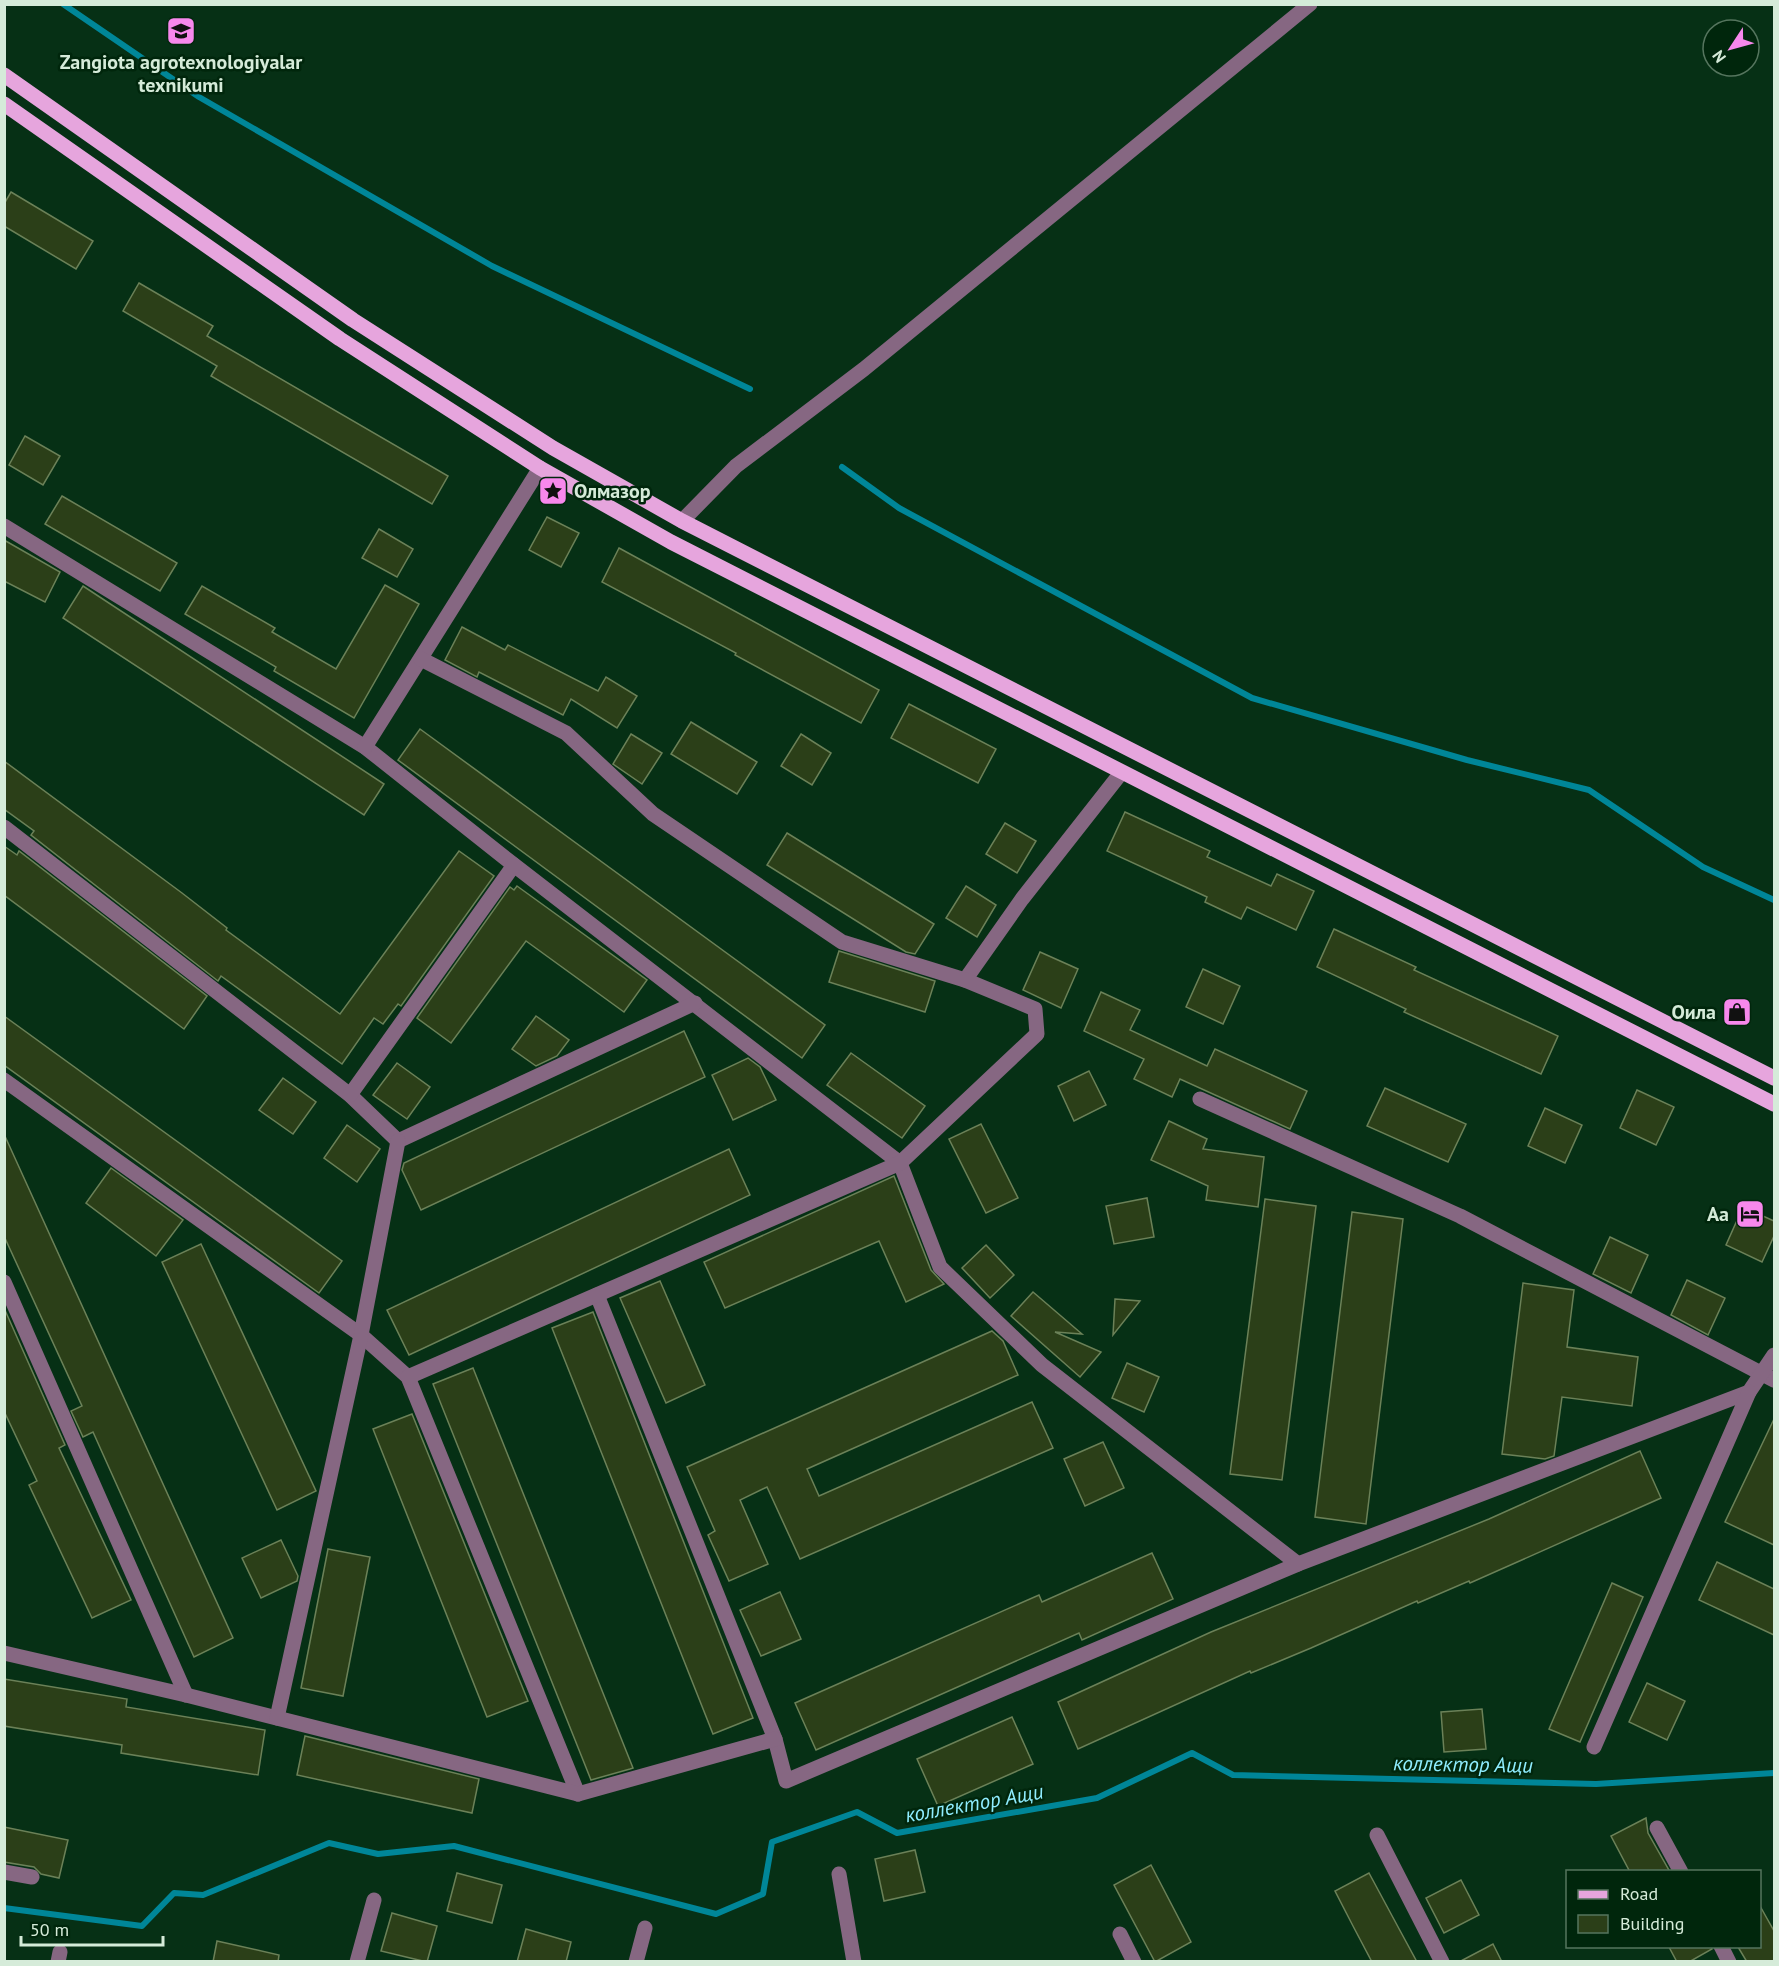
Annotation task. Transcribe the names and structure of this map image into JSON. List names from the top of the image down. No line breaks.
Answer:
{"water":["коллектор Ащи"],"places":{"school or university":["Zangiota agrotexnologiyalar texnikumi"],"place":["Олмазор"],"shop":["Оила"],"hotel":["Аа"]},"legend":["Road","Building"],"scale_bar":"50 m","north":"bottom left"}
